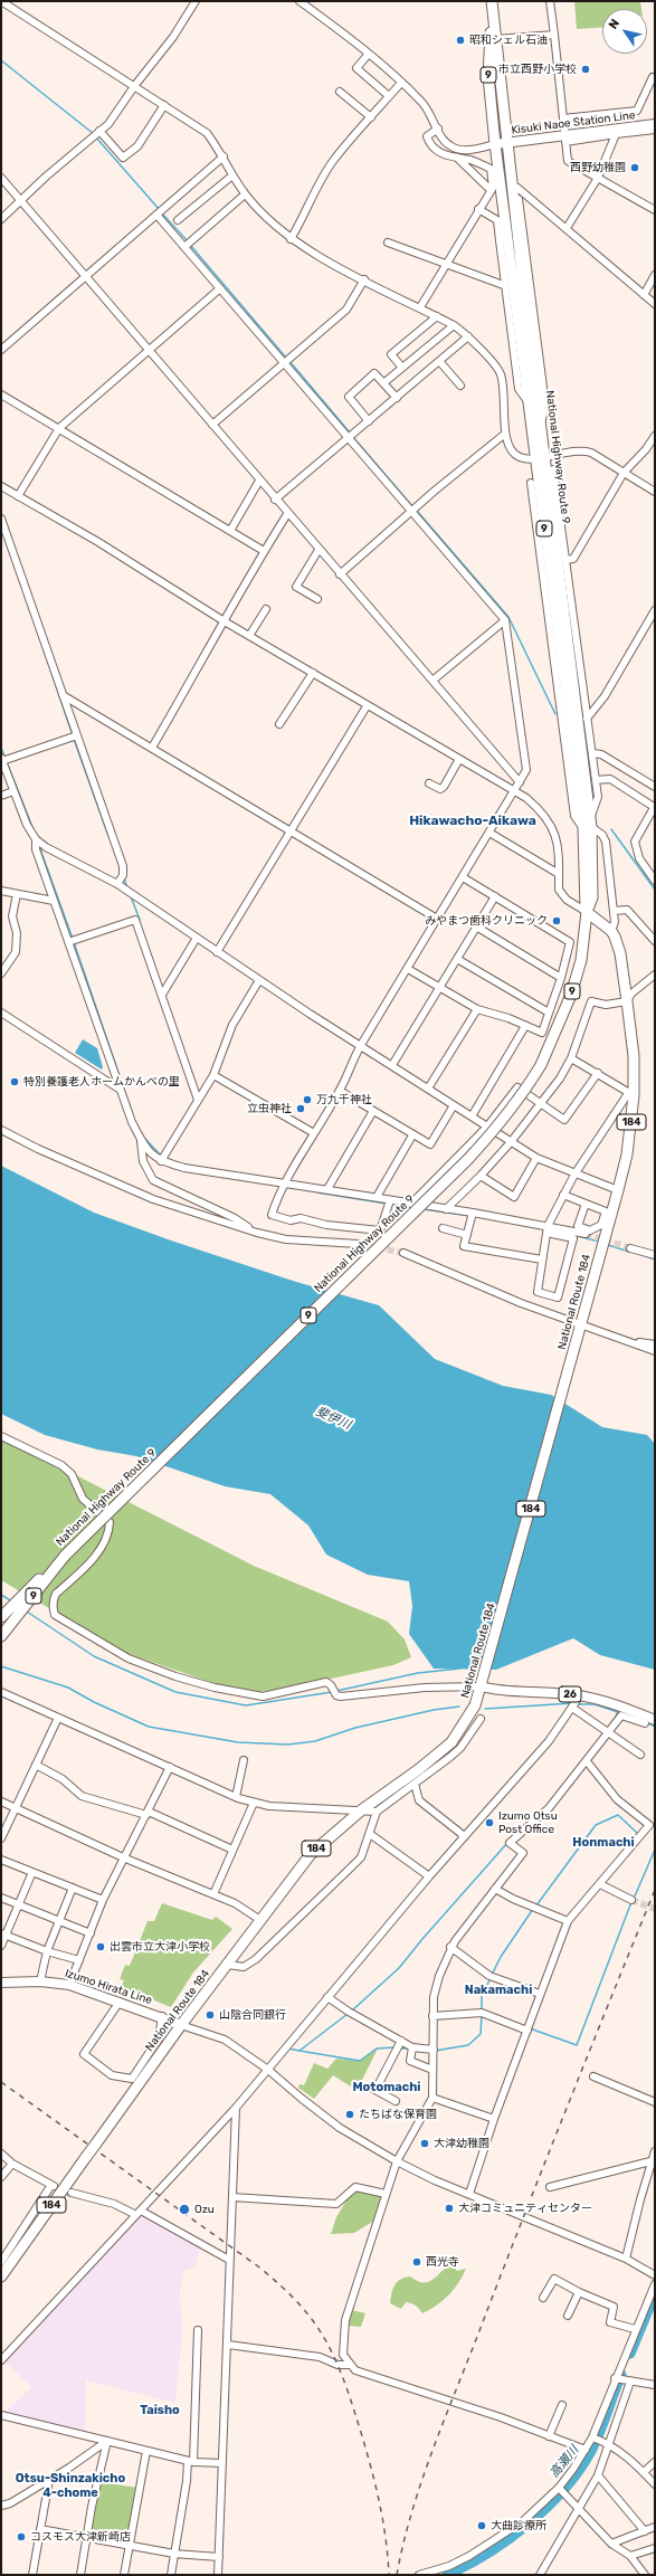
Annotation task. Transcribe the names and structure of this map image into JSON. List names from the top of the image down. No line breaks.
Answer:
{"streets":{"highway":["9","National Highway Route 9","184","National Route 184"],"main road":["Kisuki Naoe Station Line","26","Izumo Hirata Line"]},"crossings":[["9","National Highway Route 9"],["Kisuki Naoe Station Line","National Highway Route 9"],["National Route 184","26"],["National Route 184","Izumo Hirata Line"]],"districts":["Hikawacho-Aikawa","Honmachi","Nakamachi","Motomachi","Taisho","Otsu-Shinzakicho 4-chome"],"water":["斐伊川","高瀬川"],"places":["昭和シェル石油","市立西野小学校","西野幼稚園","みやまつ歯科クリニック","特別養護老人ホームかんべの里","万九千神社","立虫神社","Izumo Otsu Post Office","出雲市立大津小学校","山陰合同銀行","たちばな保育園","大津幼稚園","大津コミュニティセンター","Ozu","西光寺","大曲診療所","コスモス大津新崎店"],"north":"top left"}
